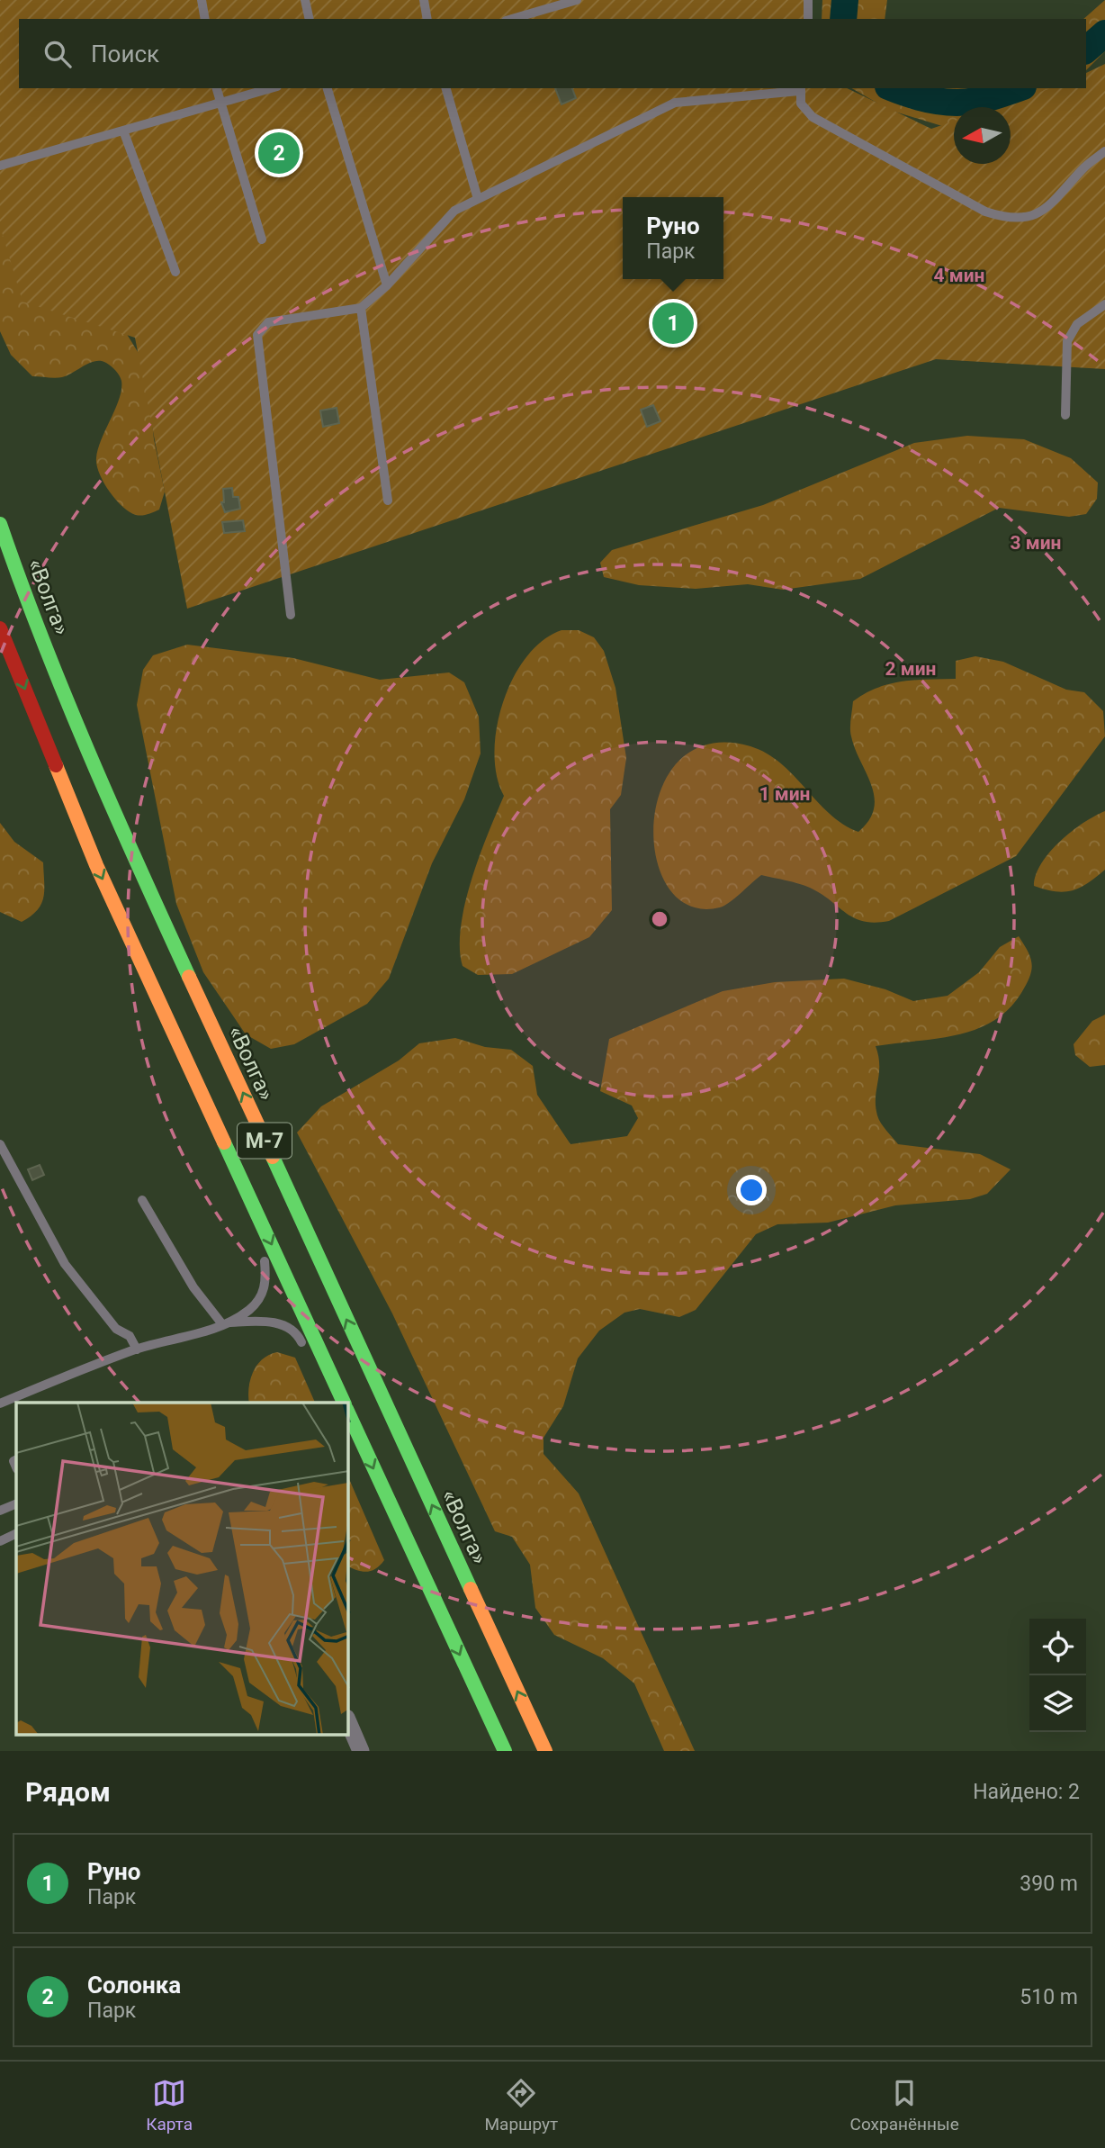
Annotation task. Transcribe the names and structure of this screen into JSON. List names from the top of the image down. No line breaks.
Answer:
{"streets":{"highway":["«Волга»","М-7"]},"north":"left","page":{"search":"Поиск","pins":["2","1"],"popup":["Руно","Парк"],"heading":["Рядом","Найдено: 2"],"list":[{"mark":"1","name":"Руно","note":"Парк","value":"390 m"},{"mark":"2","name":"Солонка","note":"Парк","value":"510 m"}],"nav":["Карта","Маршрут","Сохранённые"]},"rings":["4 мин","3 мин","2 мин","1 мин"]}
